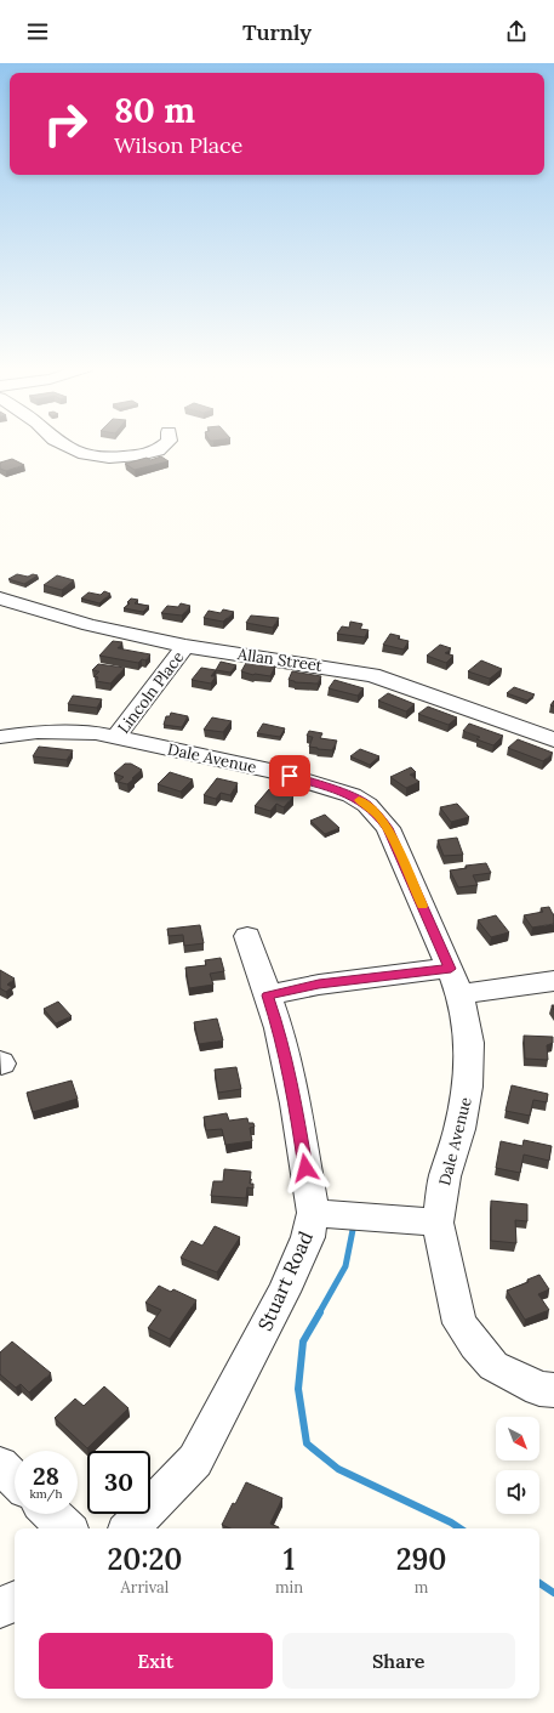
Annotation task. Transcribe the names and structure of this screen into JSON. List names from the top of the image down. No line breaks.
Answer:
{"streets":{"street":["Allan Street","Lincoln Place","Dale Avenue","Stuart Road"]},"crossings":[["Allan Street","Lincoln Place"],["Lincoln Place","Dale Avenue"]],"north":"bottom right","page":{"header":"Turnly","turn":["80 m","Wilson Place"],"speed":"28 km/h","limit":"30","eta":["20:20","Arrival","1","min","290","m"],"buttons":["Exit","Share"]}}
